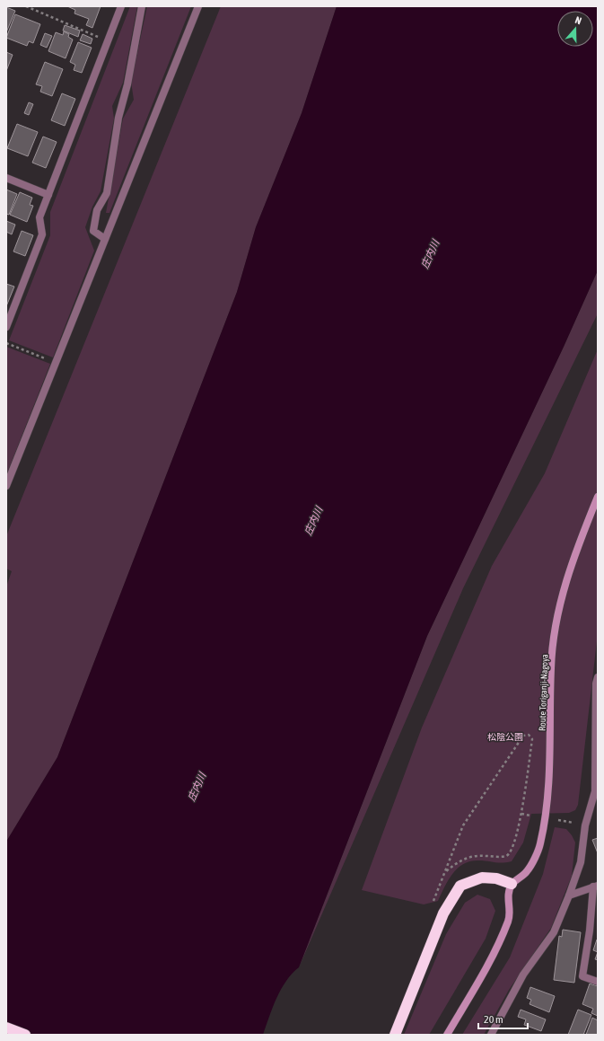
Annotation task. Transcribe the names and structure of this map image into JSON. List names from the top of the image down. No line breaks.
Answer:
{"streets":{"main road":["Route Toriganji-Nagoya"]},"water":["庄内川"],"parks":["松陰公園"],"scale_bar":"20 m","north":"top"}
